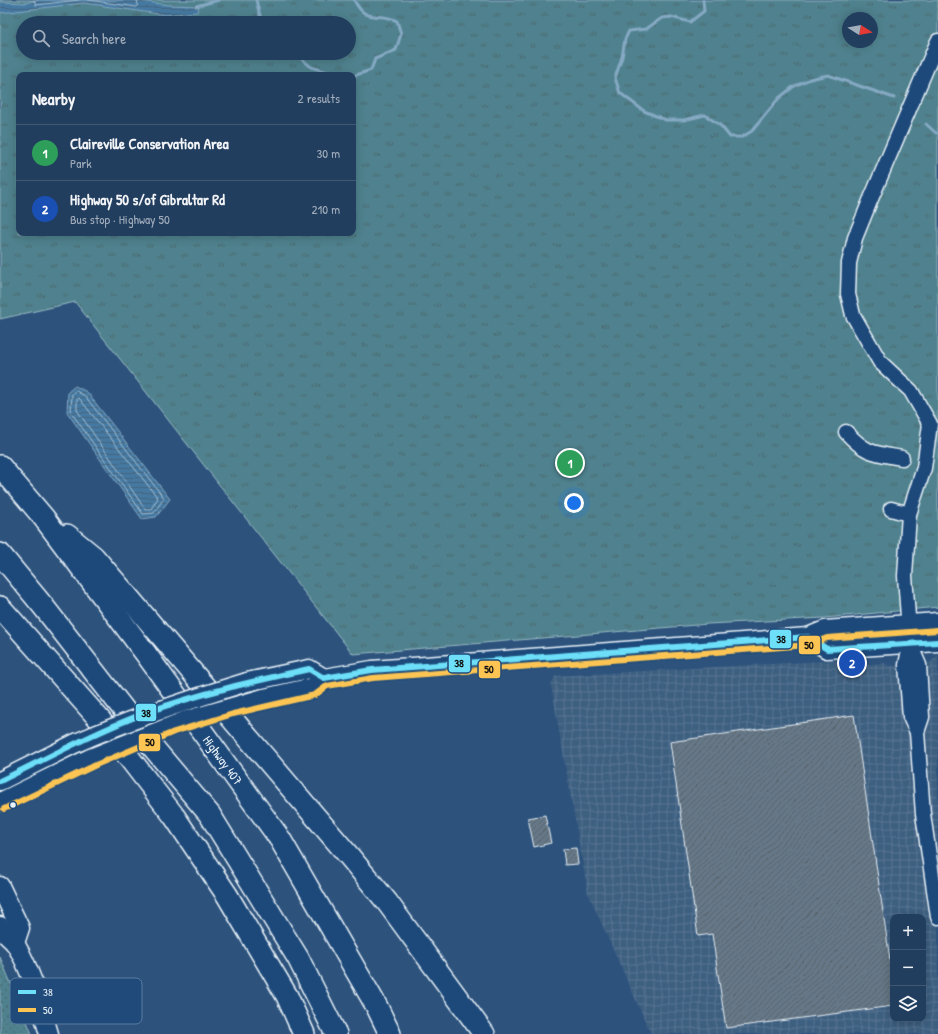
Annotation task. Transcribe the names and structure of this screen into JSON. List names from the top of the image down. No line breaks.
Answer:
{"streets":{"highway":["Highway 407"]},"lines":["transit line 50","transit line 38"],"legend":["38","50"],"north":"right","page":{"search":"Search here","heading":["Nearby","2 results"],"list":[{"mark":"1","name":"Claireville Conservation Area","note":"Park","value":"30 m"},{"mark":"2","name":"Highway 50 s/of Gibraltar Rd","note":"Bus stop · Highway 50","value":"210 m"}],"pins":["1","2"],"map_buttons":["+","−"]}}
